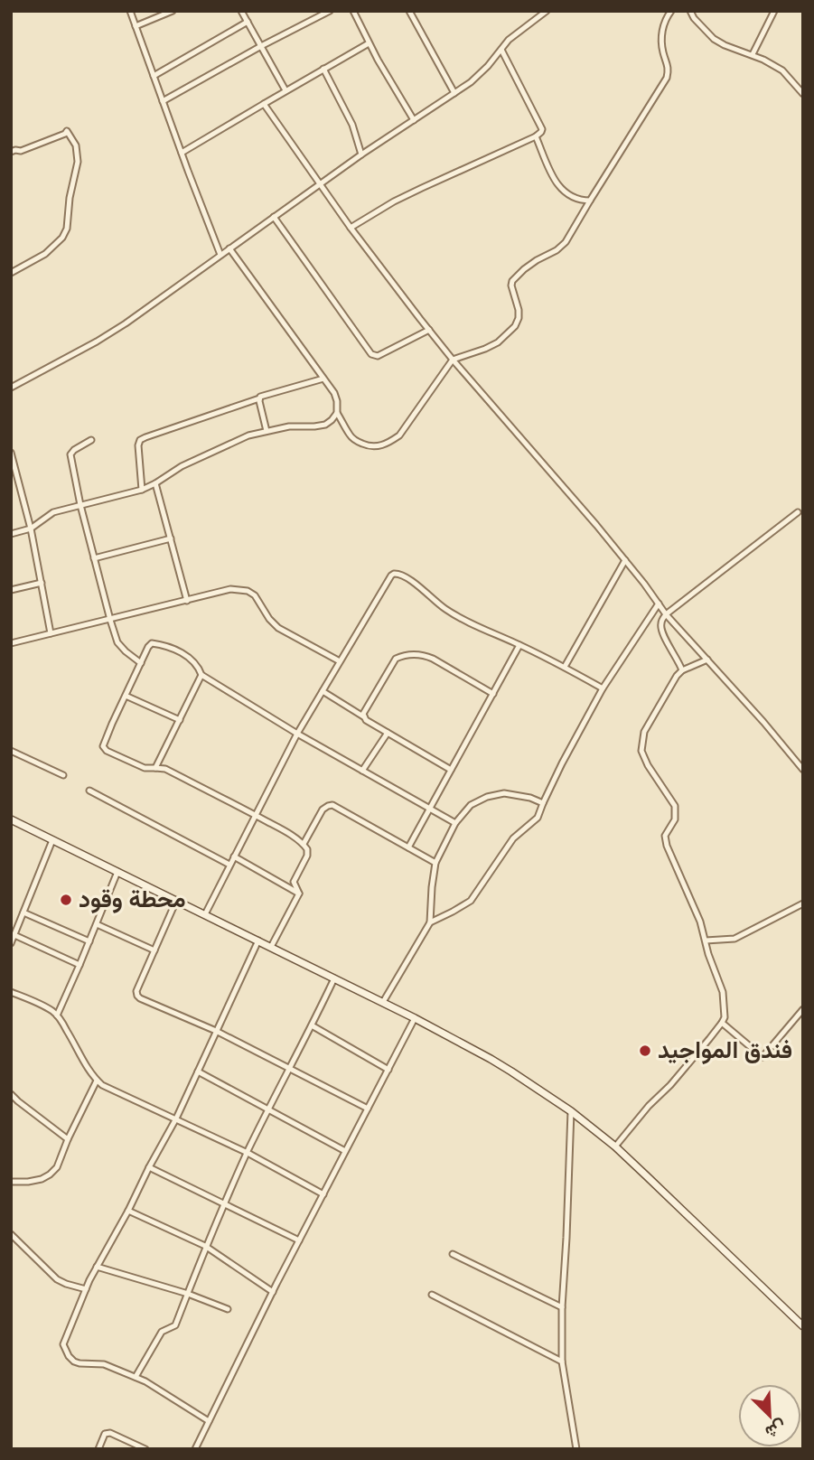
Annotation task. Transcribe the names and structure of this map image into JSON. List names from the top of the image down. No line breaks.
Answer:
{"places":["محطة وقود","فندق المواجيد"],"north":"bottom right"}
